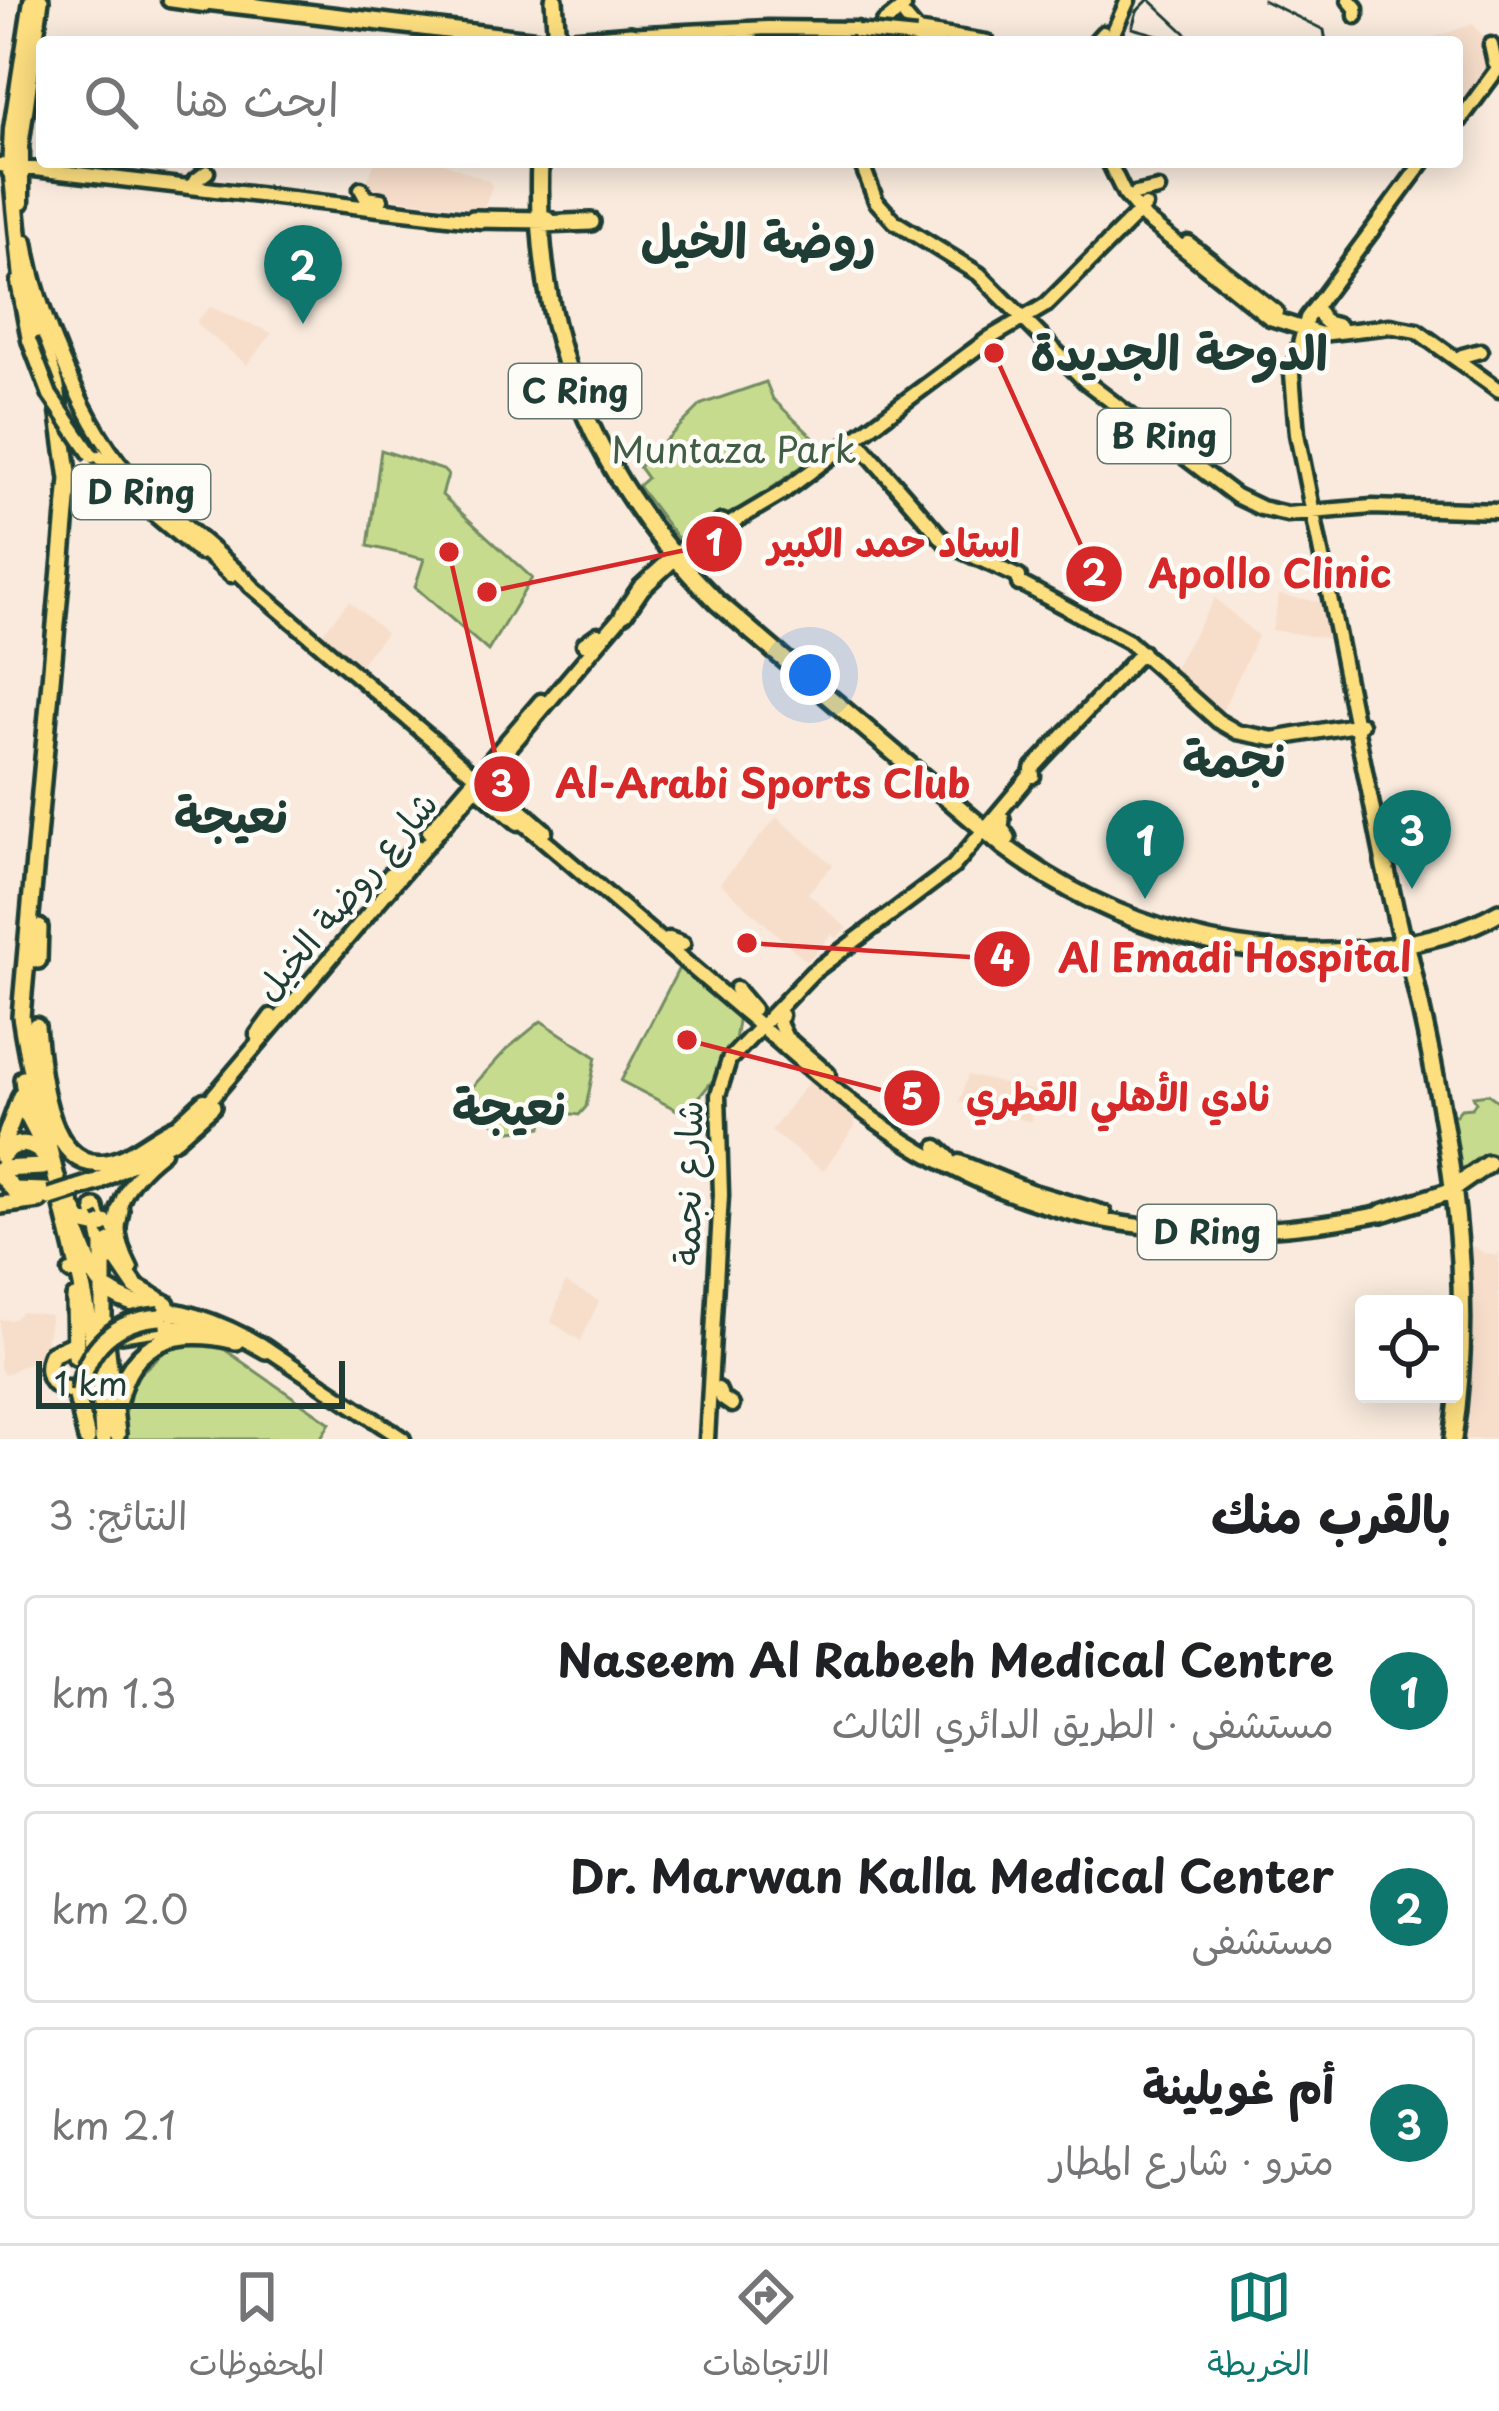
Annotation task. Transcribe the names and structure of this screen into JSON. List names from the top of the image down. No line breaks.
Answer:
{"streets":{"highway":["C Ring","D Ring","شارع روضة الخيل"],"main road":["B Ring","شارع نجمة"]},"crossings":[["C Ring","شارع روضة الخيل"],["C Ring","شارع نجمة"],["B Ring","شارع روضة الخيل"],["D Ring","شارع روضة الخيل"],["D Ring","شارع نجمة"]],"districts":["روضة الخيل","الدوحة الجديدة","نجمة","نعيجة","نعيجة"],"parks":["Muntaza Park"],"places":["Apollo Clinic","Al-Arabi Sports Club","استاد حمد الكبير","Al Emadi Hospital","نادي الأهلي القطري"],"scale_bar":"1 km","page":{"search":"ابحث هنا","pins":["2","3","1"],"scale":"1 km","heading":["بالقرب منك","النتائج: 3"],"list":[{"mark":"1","name":"Naseem Al Rabeeh Medical Centre","note":"مستشفى · الطريق الدائري الثالث","value":"1.3 km"},{"mark":"2","name":"Dr. Marwan Kalla Medical Center","note":"مستشفى","value":"2.0 km"},{"mark":"3","name":"أم غويلينة","note":"مترو · شارع المطار","value":"2.1 km"}],"nav":["الخريطة","الاتجاهات","المحفوظات"]}}
